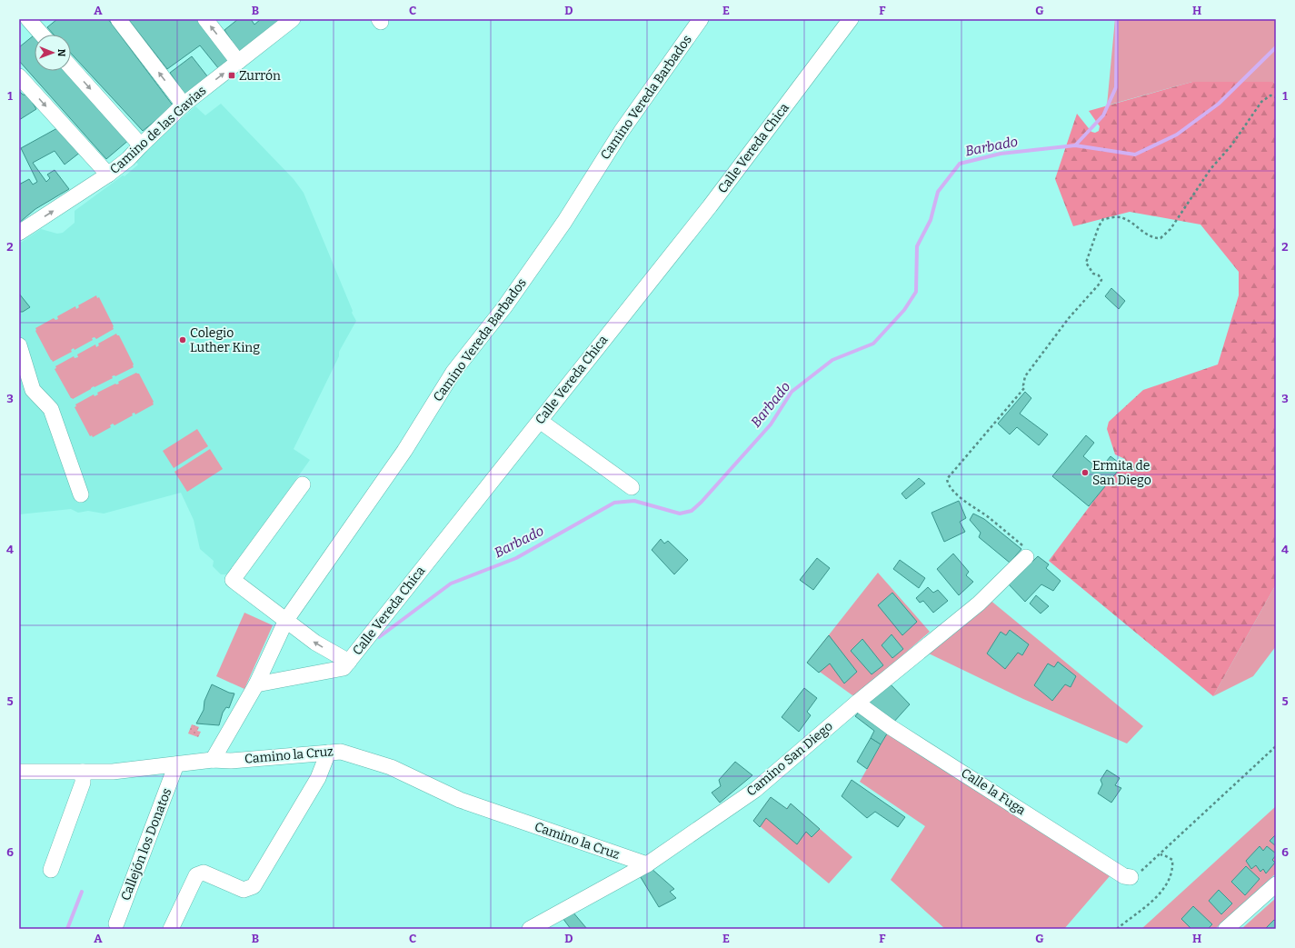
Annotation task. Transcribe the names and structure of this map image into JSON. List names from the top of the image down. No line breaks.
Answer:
{"streets":{"street":["Camino Vereda Barbados","Camino de las Gavias","Calle Vereda Chica","Camino la Cruz","Camino San Diego","Calle la Fuga","Callejón los Donatos"]},"crossings":[["Camino Vereda Barbados","Calle Vereda Chica"],["Camino Vereda Barbados","Camino la Cruz"],["Camino la Cruz","Camino San Diego"],["Camino la Cruz","Callejón los Donatos"],["Camino San Diego","Calle la Fuga"]],"one_way":["Camino de las Gavias"],"water":["Barbado"],"places":{"transit":["Zurrón"],"other":["Colegio Luther King","Ermita de San Diego"]},"north":"right","grid":{"columns":["A","B","C","D","E","F","G","H"],"rows":["1","2","3","4","5","6"]}}
